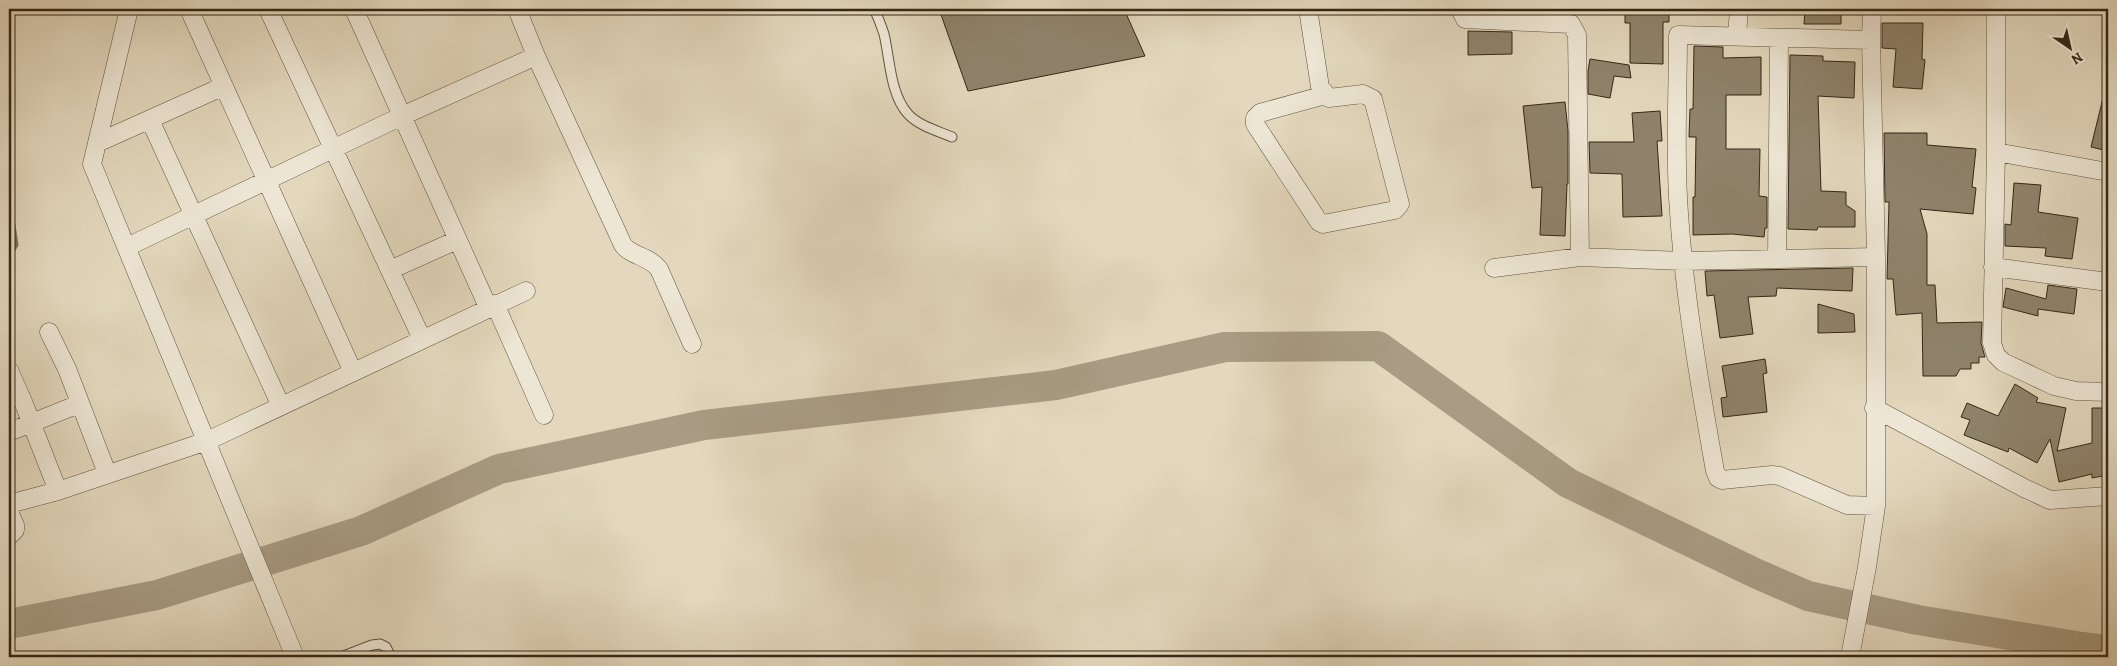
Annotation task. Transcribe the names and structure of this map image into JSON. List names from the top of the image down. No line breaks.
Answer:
{"north":"bottom right"}
